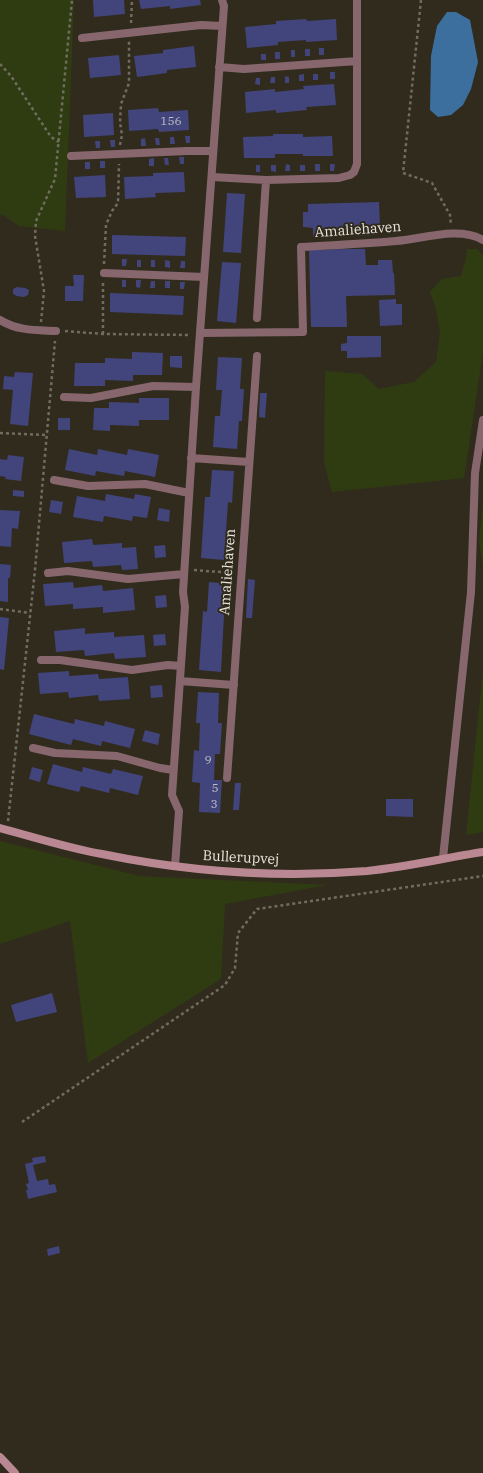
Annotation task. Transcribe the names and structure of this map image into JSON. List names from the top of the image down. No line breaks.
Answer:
{"streets":{"street":["Amaliehaven","Bullerupvej"]},"house_numbers":["156","9","5","3"]}
